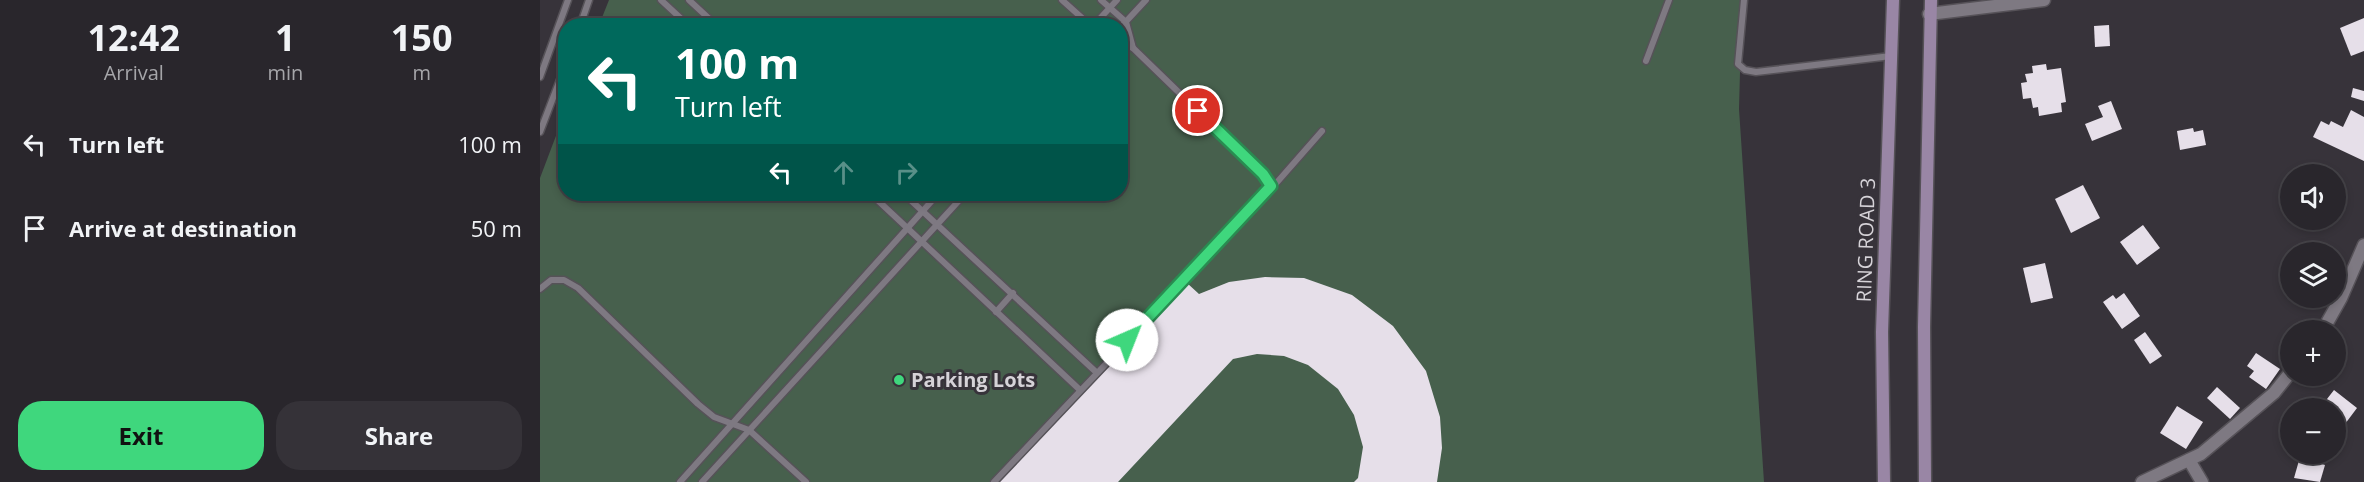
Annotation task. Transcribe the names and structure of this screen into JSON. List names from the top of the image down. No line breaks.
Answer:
{"streets":{"main road":["RING ROAD 3"]},"places":["Parking Lots"],"page":{"eta":["12:42","Arrival","1","min","150","m"],"turn":["100 m","Turn left"],"list":[{"name":"Turn left","value":"100 m"},{"name":"Arrive at destination","value":"50 m"}],"map_buttons":["+","−"],"buttons":["Exit","Share"]}}
